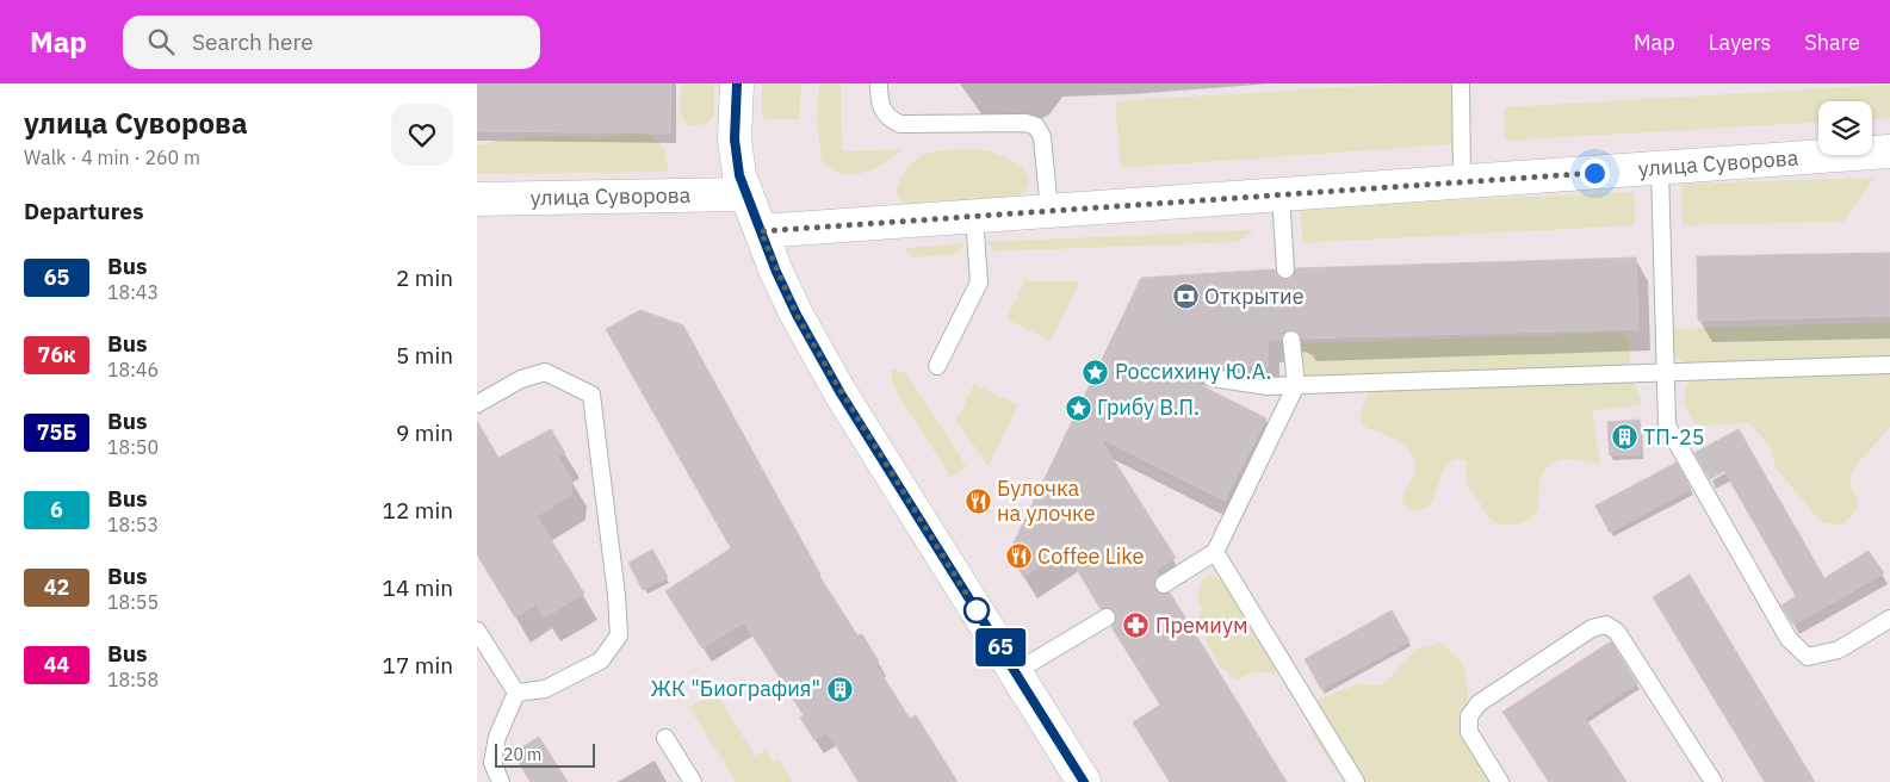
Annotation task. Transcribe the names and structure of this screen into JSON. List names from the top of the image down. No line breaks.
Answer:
{"streets":{"street":["улица Суворова"]},"places":{"bank":["Открытие"],"place":["Россихину Ю.А.","Грибу В.П."],"building":["ТП-25","ЖК \"Биография\""],"restaurant":["Булочка на улочке","Coffee Like"],"pharmacy":["Премиум"]},"lines":["bus line 65"],"scale_bar":"20 m","page":{"header":"Map","search":"Search here","nav":["Map","Layers","Share"],"heading":[["улица Суворова","Walk · 4 min · 260 m"],"Departures"],"on_map":"65","list":[{"mark":"65","name":"Bus","note":"18:43","value":"2 min"},{"mark":"76к","name":"Bus","note":"18:46","value":"5 min"},{"mark":"75Б","name":"Bus","note":"18:50","value":"9 min"},{"mark":"6","name":"Bus","note":"18:53","value":"12 min"},{"mark":"42","name":"Bus","note":"18:55","value":"14 min"},{"mark":"44","name":"Bus","note":"18:58","value":"17 min"}],"scale":"20 m"}}
